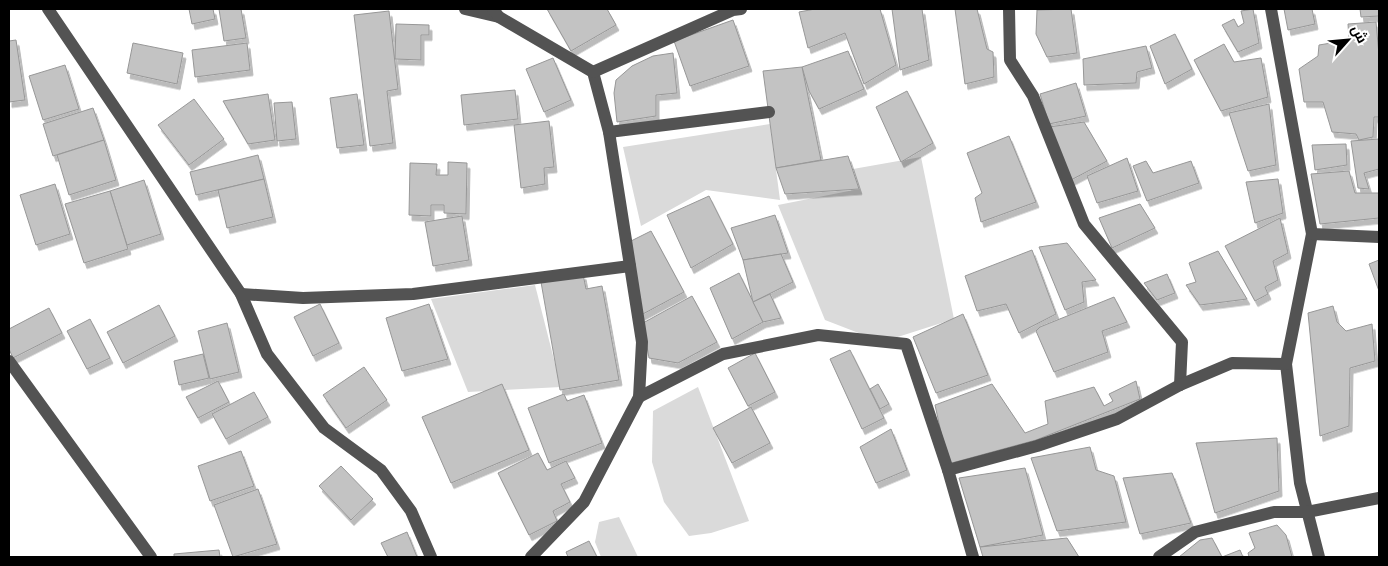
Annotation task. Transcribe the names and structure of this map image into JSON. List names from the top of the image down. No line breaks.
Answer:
{"north":"top right"}
